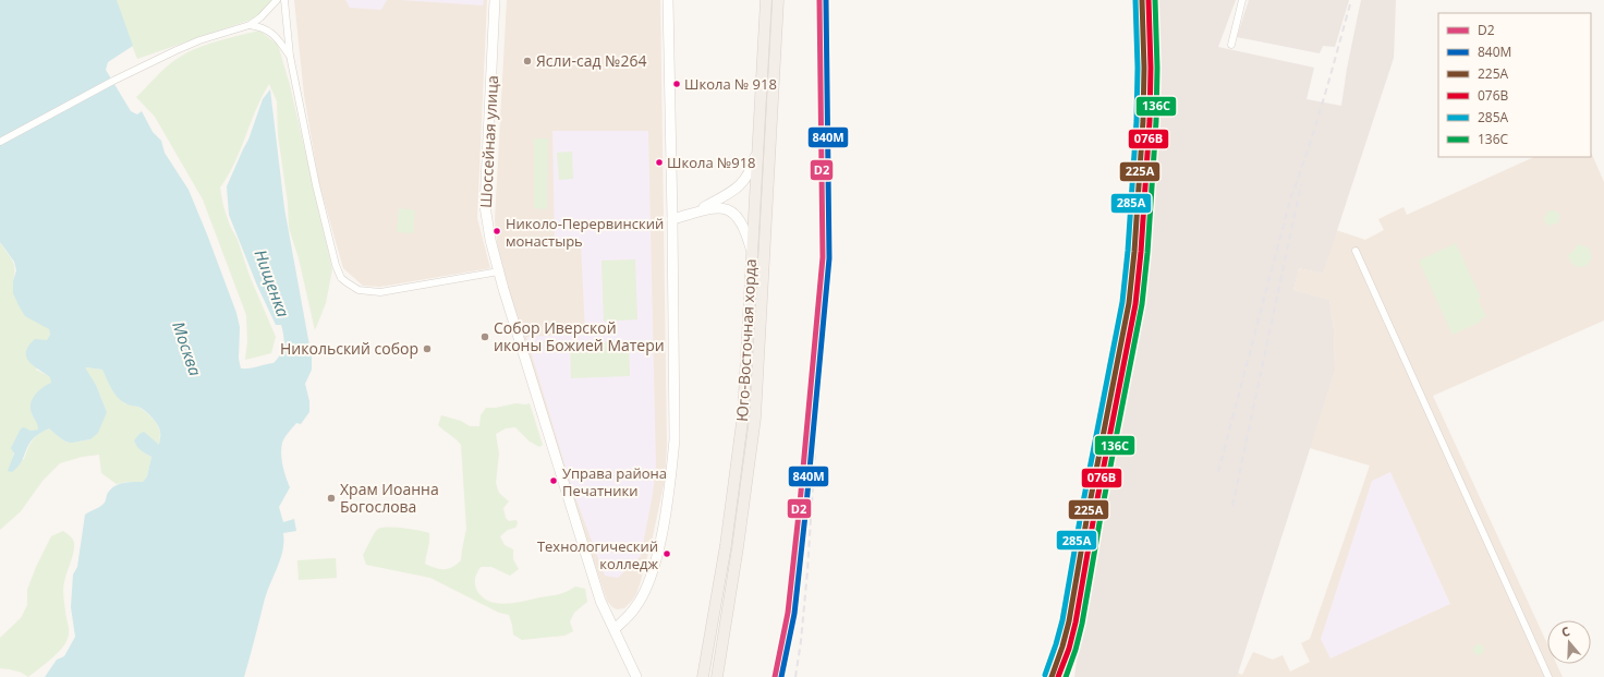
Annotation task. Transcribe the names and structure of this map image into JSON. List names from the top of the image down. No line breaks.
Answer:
{"streets":{"main road":["Шоссейная улица","Юго-Восточная хорда"]},"water":["Нищенка","Москва"],"places":["Ясли-сад №264","Школа № 918","Школа №918","Николо-Перервинский монастырь","Собор Иверской иконы Божией Матери","Никольский собор","Управа района Печатники","Храм Иоанна Богослова","Технологический колледж"],"lines":["transit line D2","transit line 840М","transit line 225А","transit line 076В","transit line 285А","transit line 136С"],"legend":["D2","840М","225А","076В","285А","136С"],"north":"top"}
